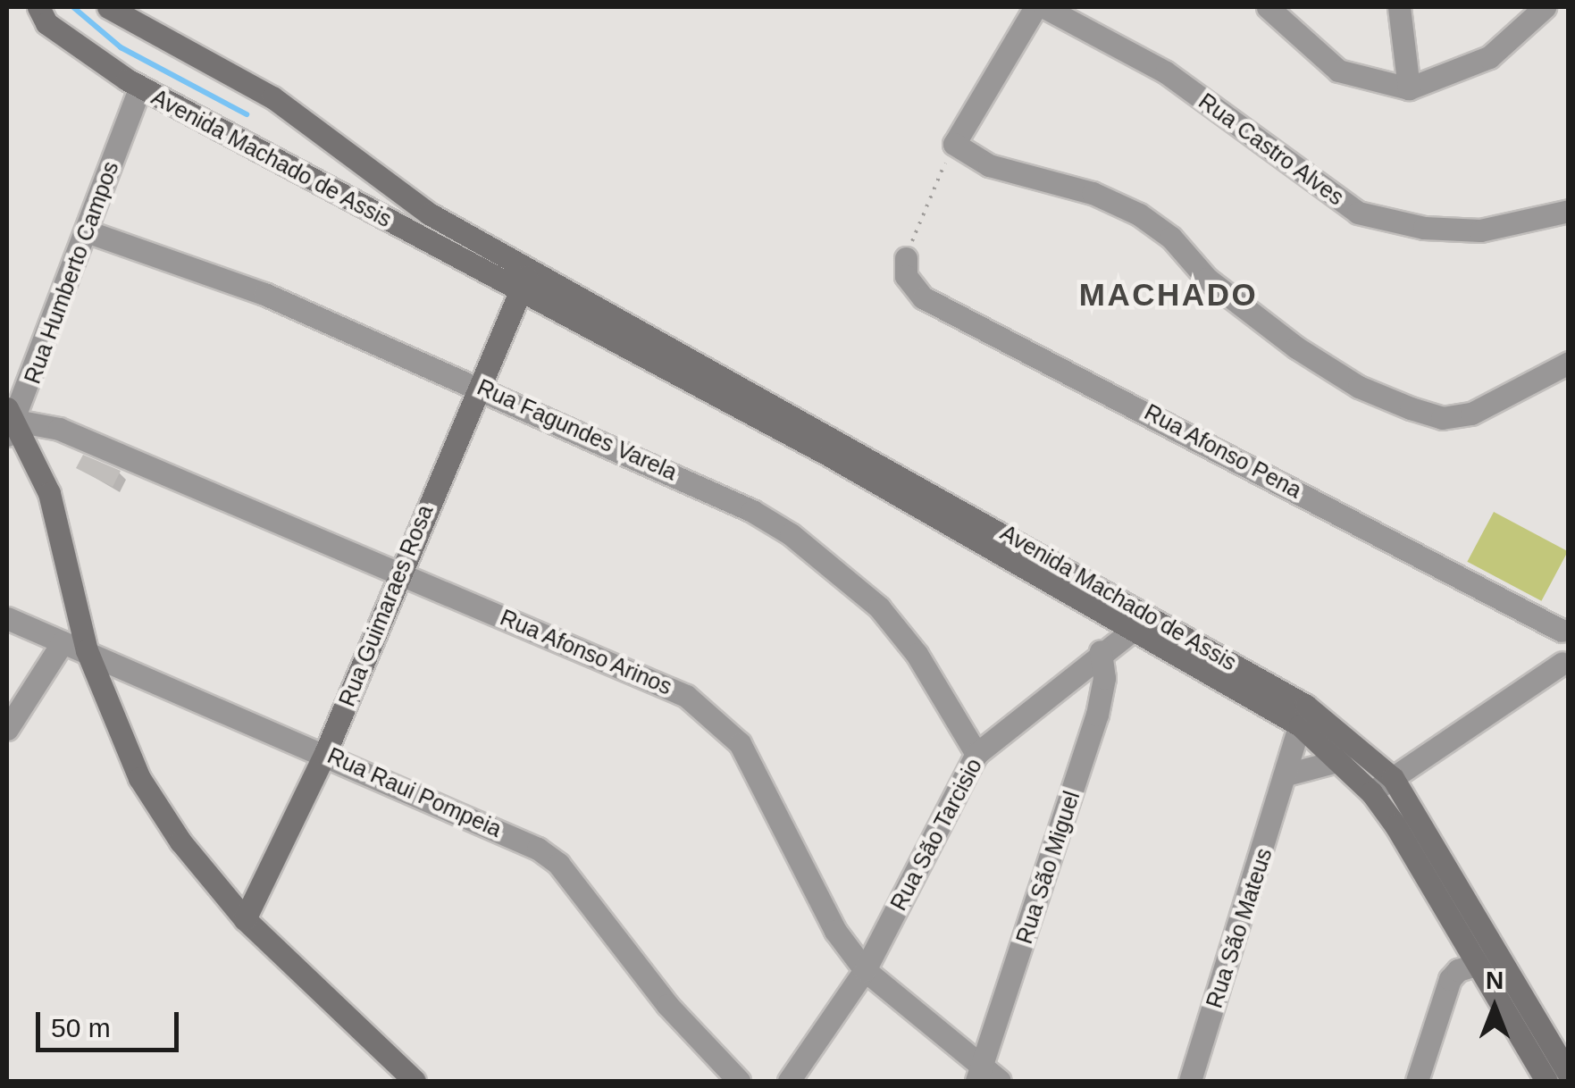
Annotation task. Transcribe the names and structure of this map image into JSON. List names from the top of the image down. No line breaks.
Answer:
{"streets":{"street":["Rua Castro Alves","Avenida Machado de Assis","Rua Humberto Campos","Rua Fagundes Varela","Rua Afonso Pena","Rua Guimaraes Rosa","Rua Afonso Arinos","Rua Raui Pompeia","Rua São Tarcisio","Rua São Miguel","Rua São Mateus"]},"crossings":[["Avenida Machado de Assis","Rua Humberto Campos"],["Avenida Machado de Assis","Rua Guimaraes Rosa"],["Avenida Machado de Assis","Rua São Tarcisio"],["Avenida Machado de Assis","Rua São Mateus"],["Rua Humberto Campos","Rua Fagundes Varela"],["Rua Humberto Campos","Rua Afonso Arinos"],["Rua Fagundes Varela","Rua Guimaraes Rosa"],["Rua Fagundes Varela","Rua São Tarcisio"],["Rua Guimaraes Rosa","Rua Afonso Arinos"],["Rua Guimaraes Rosa","Rua Raui Pompeia"],["Rua Afonso Arinos","Rua São Tarcisio"],["Rua Afonso Arinos","Rua São Miguel"],["Rua São Tarcisio","Rua São Miguel"]],"districts":["MACHADO"],"scale_bar":"50 m","north":"top"}
